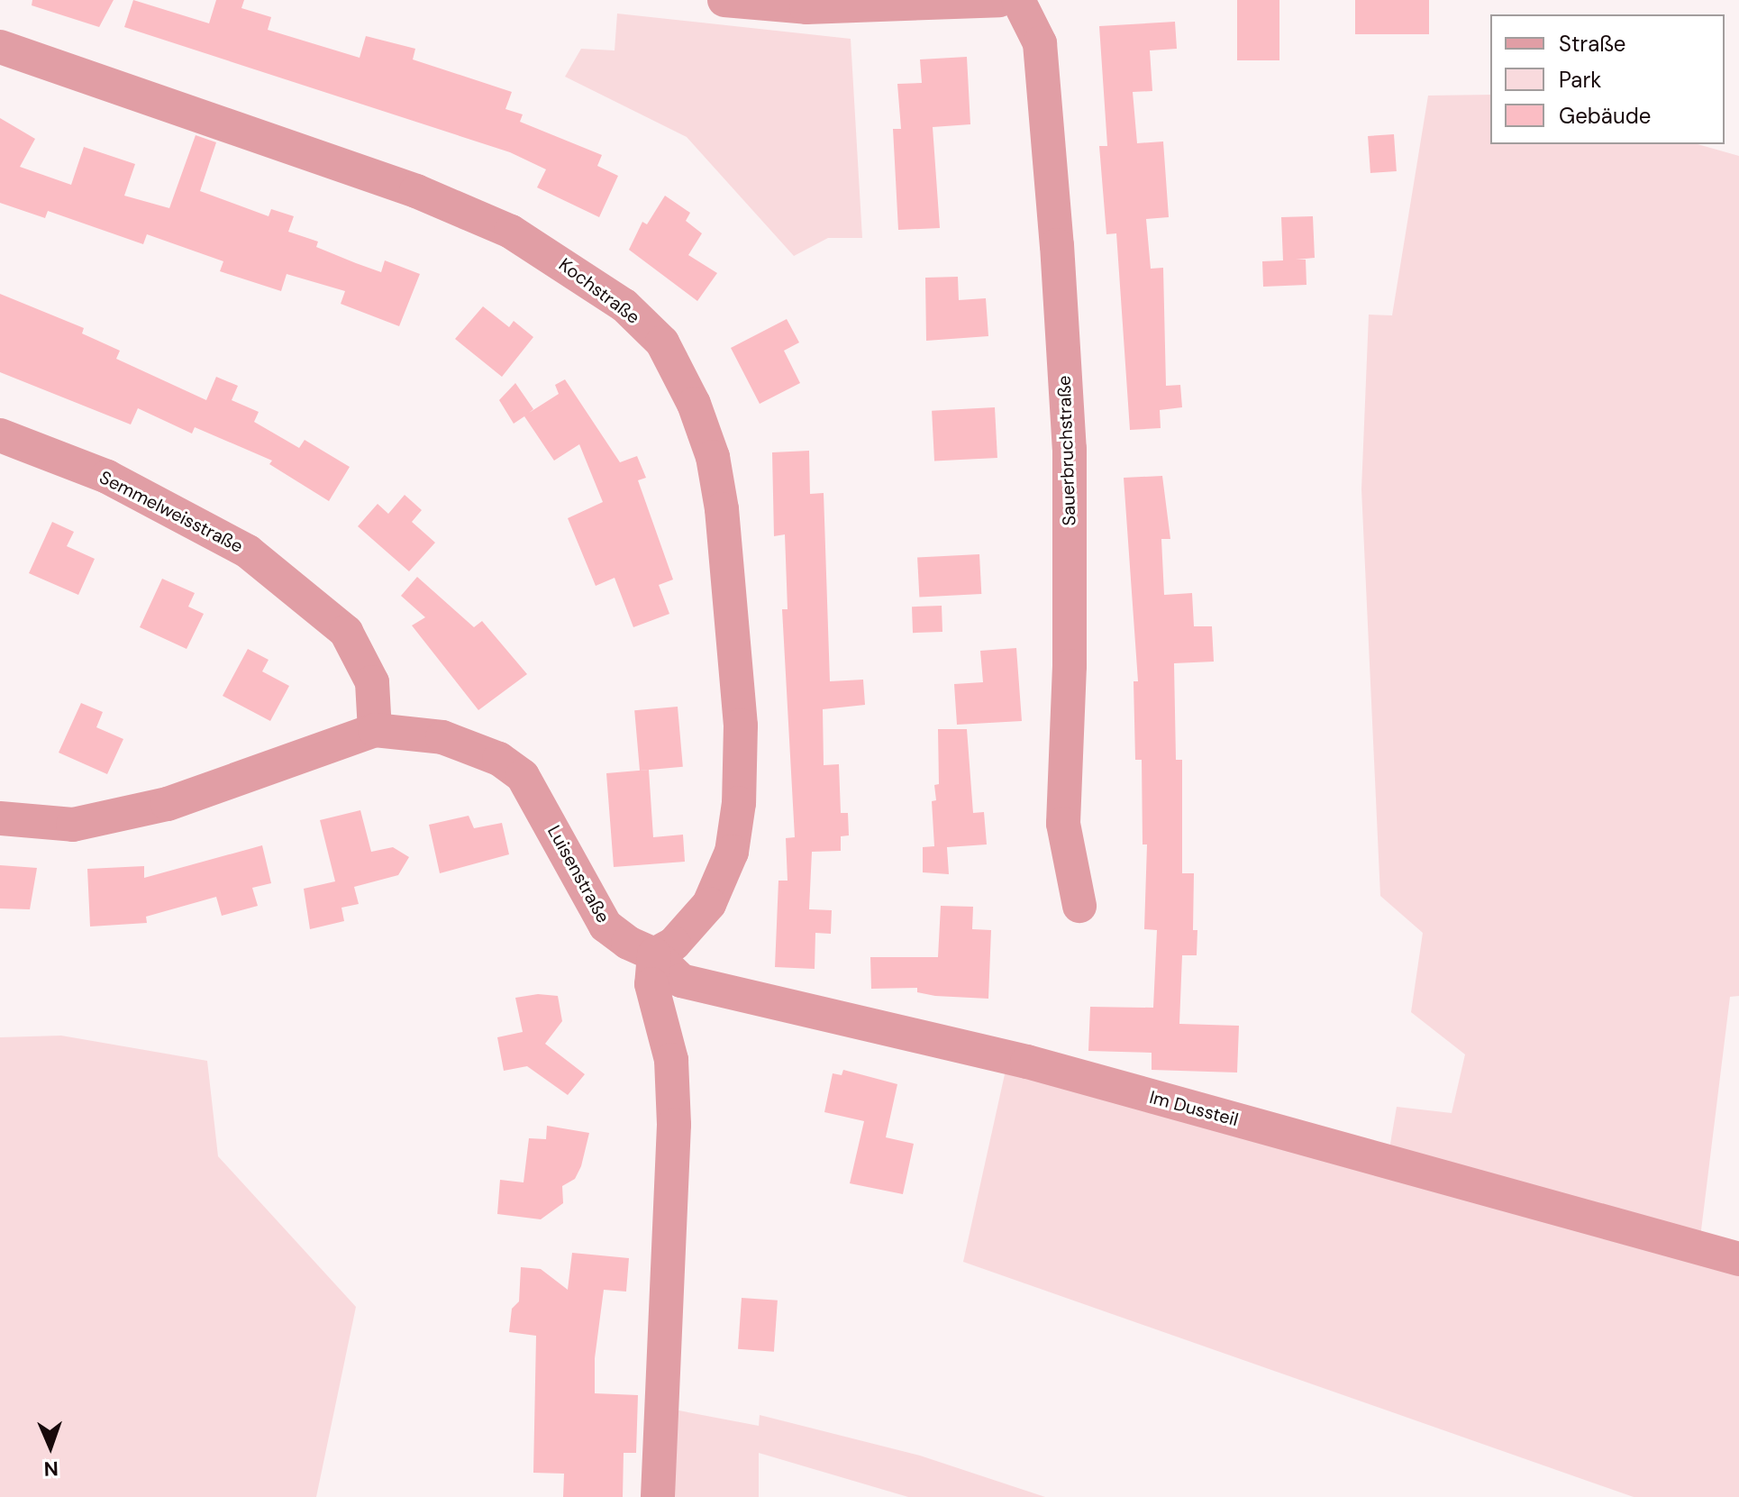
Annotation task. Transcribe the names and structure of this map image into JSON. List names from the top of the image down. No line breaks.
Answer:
{"streets":{"street":["Kochstraße","Sauerbruchstraße","Semmelweisstraße","Luisenstraße","Im Dussteil"]},"crossings":[["Kochstraße","Luisenstraße"],["Kochstraße","Im Dussteil"],["Semmelweisstraße","Luisenstraße"],["Luisenstraße","Im Dussteil"]],"legend":["Straße","Park","Gebäude"],"north":"bottom"}
